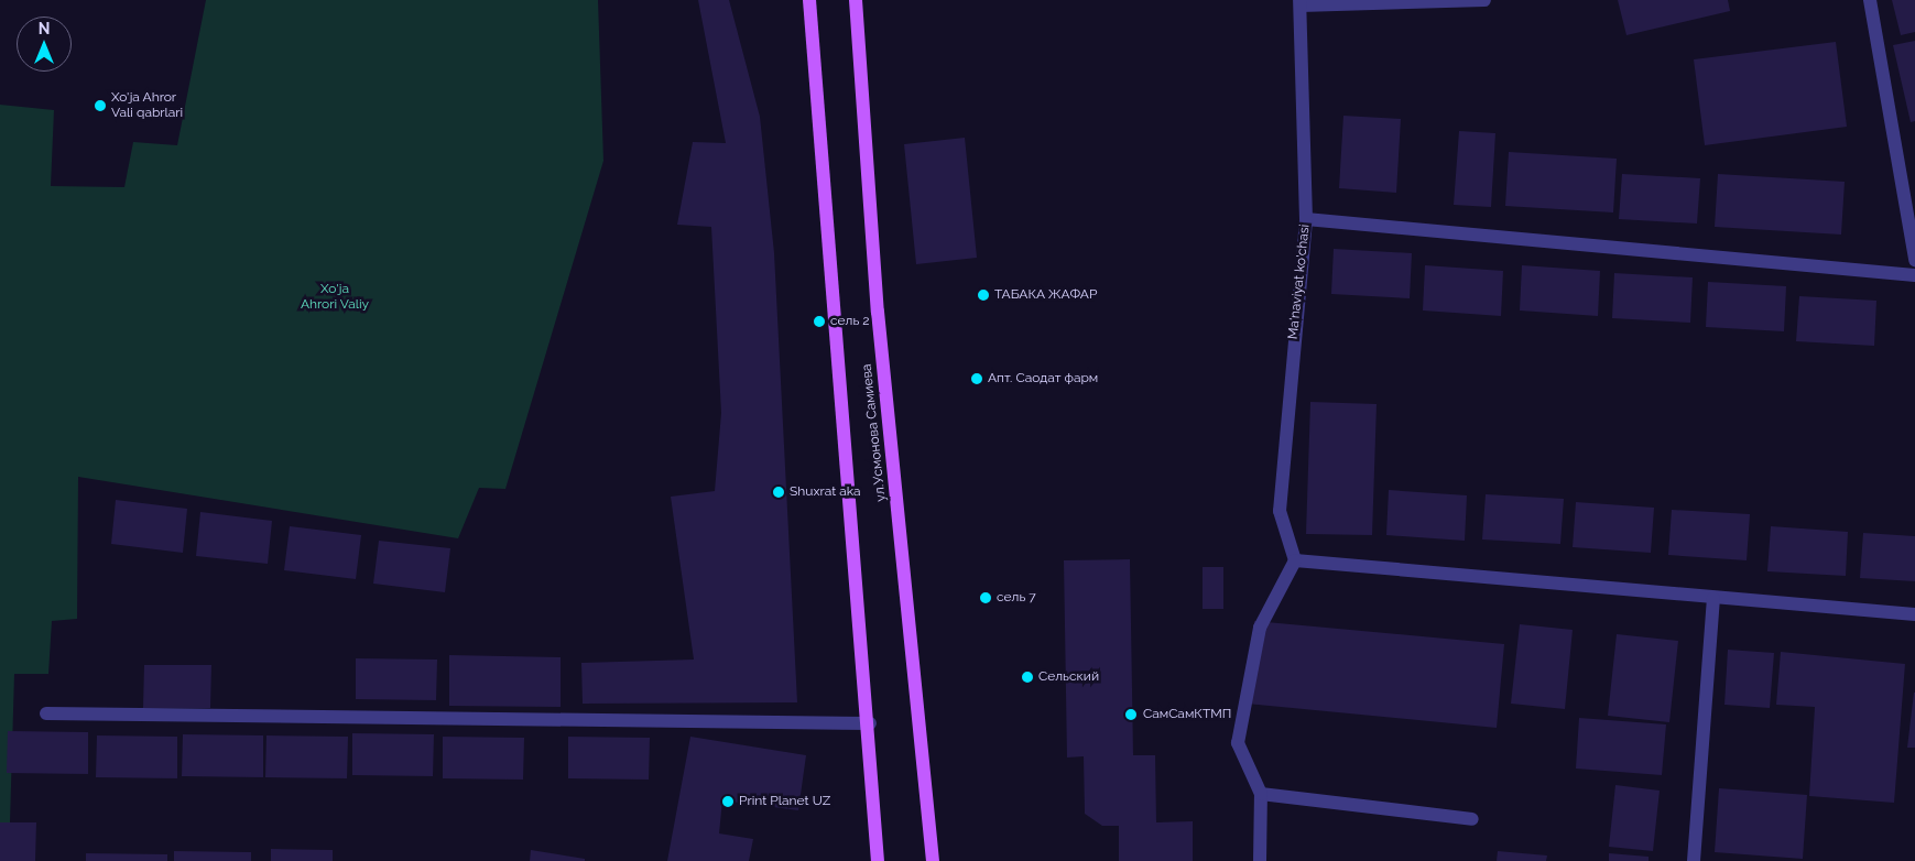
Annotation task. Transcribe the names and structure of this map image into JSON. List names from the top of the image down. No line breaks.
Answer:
{"streets":{"main road":["ул.Усмонова Самиева"],"street":["Ma'naviyat ko'chasi"]},"parks":["Xo'ja Ahrori Valiy"],"places":["Xo'ja Ahror Vali qabrlari","ТАБАКА ЖАФАР","сель 2","Апт. Саодат фарм","Shuxrat aka","сель 7","Сельский","СамСамКТМП","Print Planet UZ"],"north":"top"}
